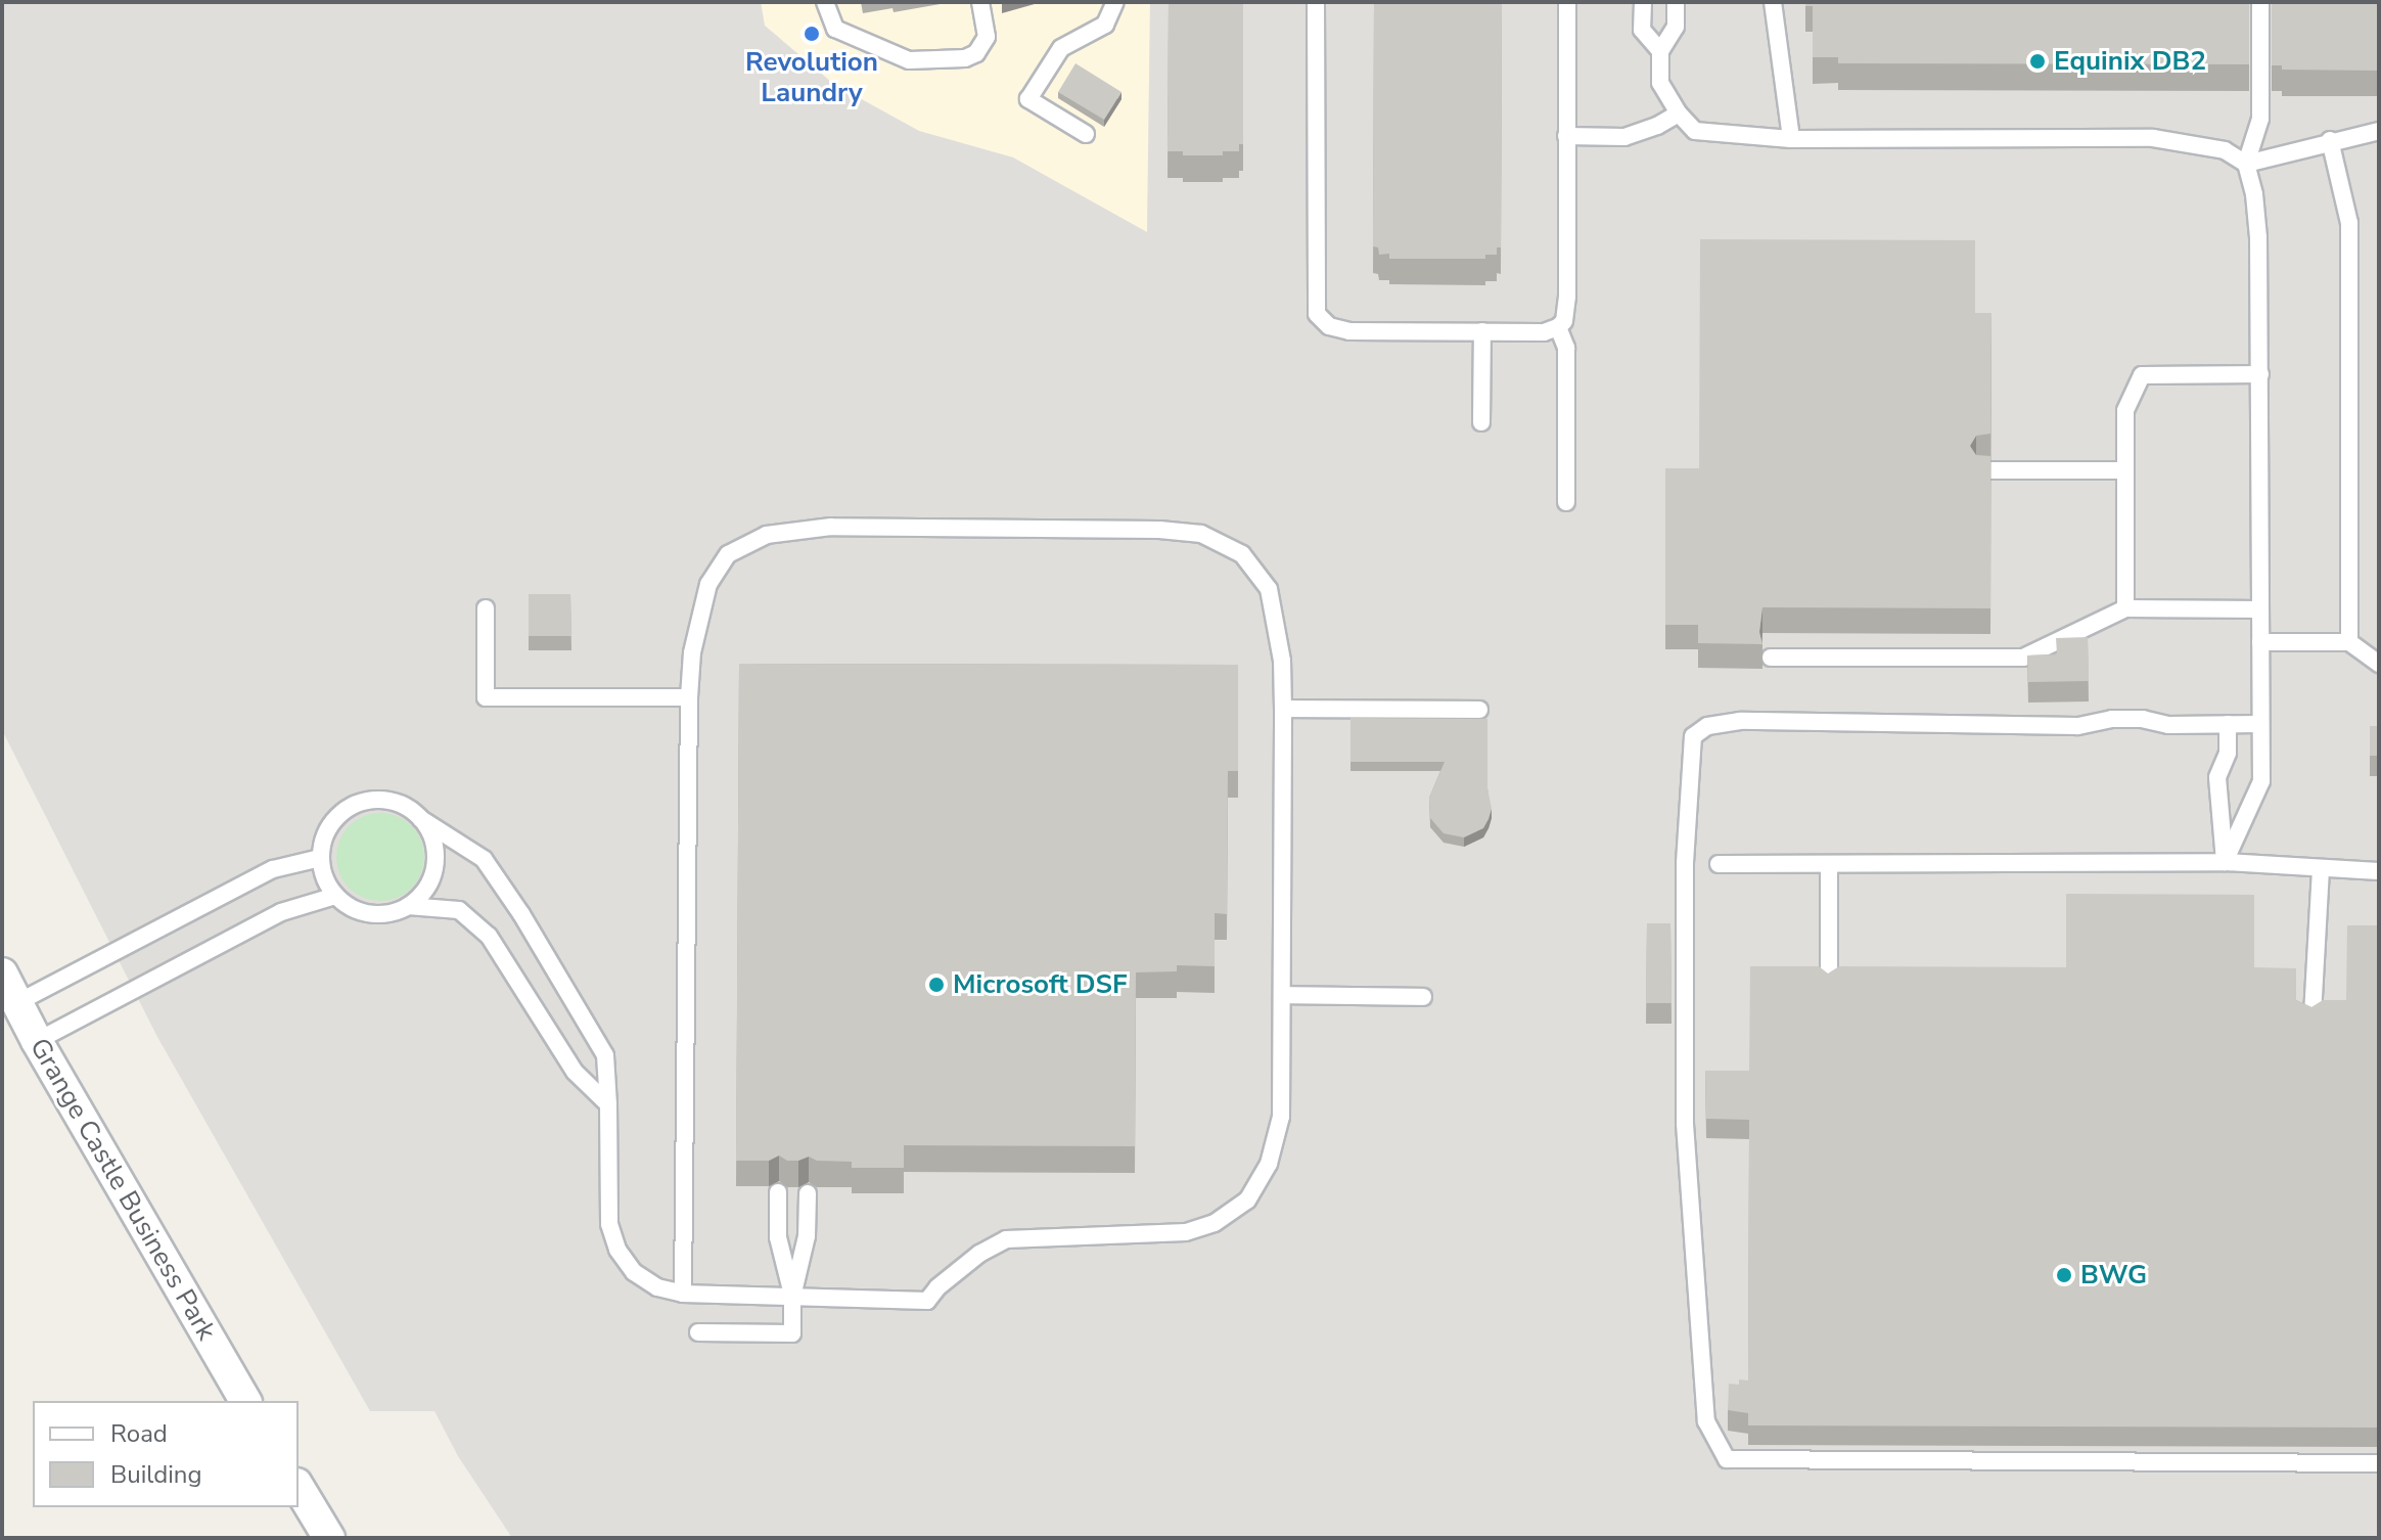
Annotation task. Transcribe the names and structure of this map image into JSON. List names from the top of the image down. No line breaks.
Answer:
{"streets":{"street":["Grange Castle Business Park"]},"places":["Revolution Laundry","Equinix DB2","Microsoft DSF","BWG"],"legend":["Road","Building"]}
